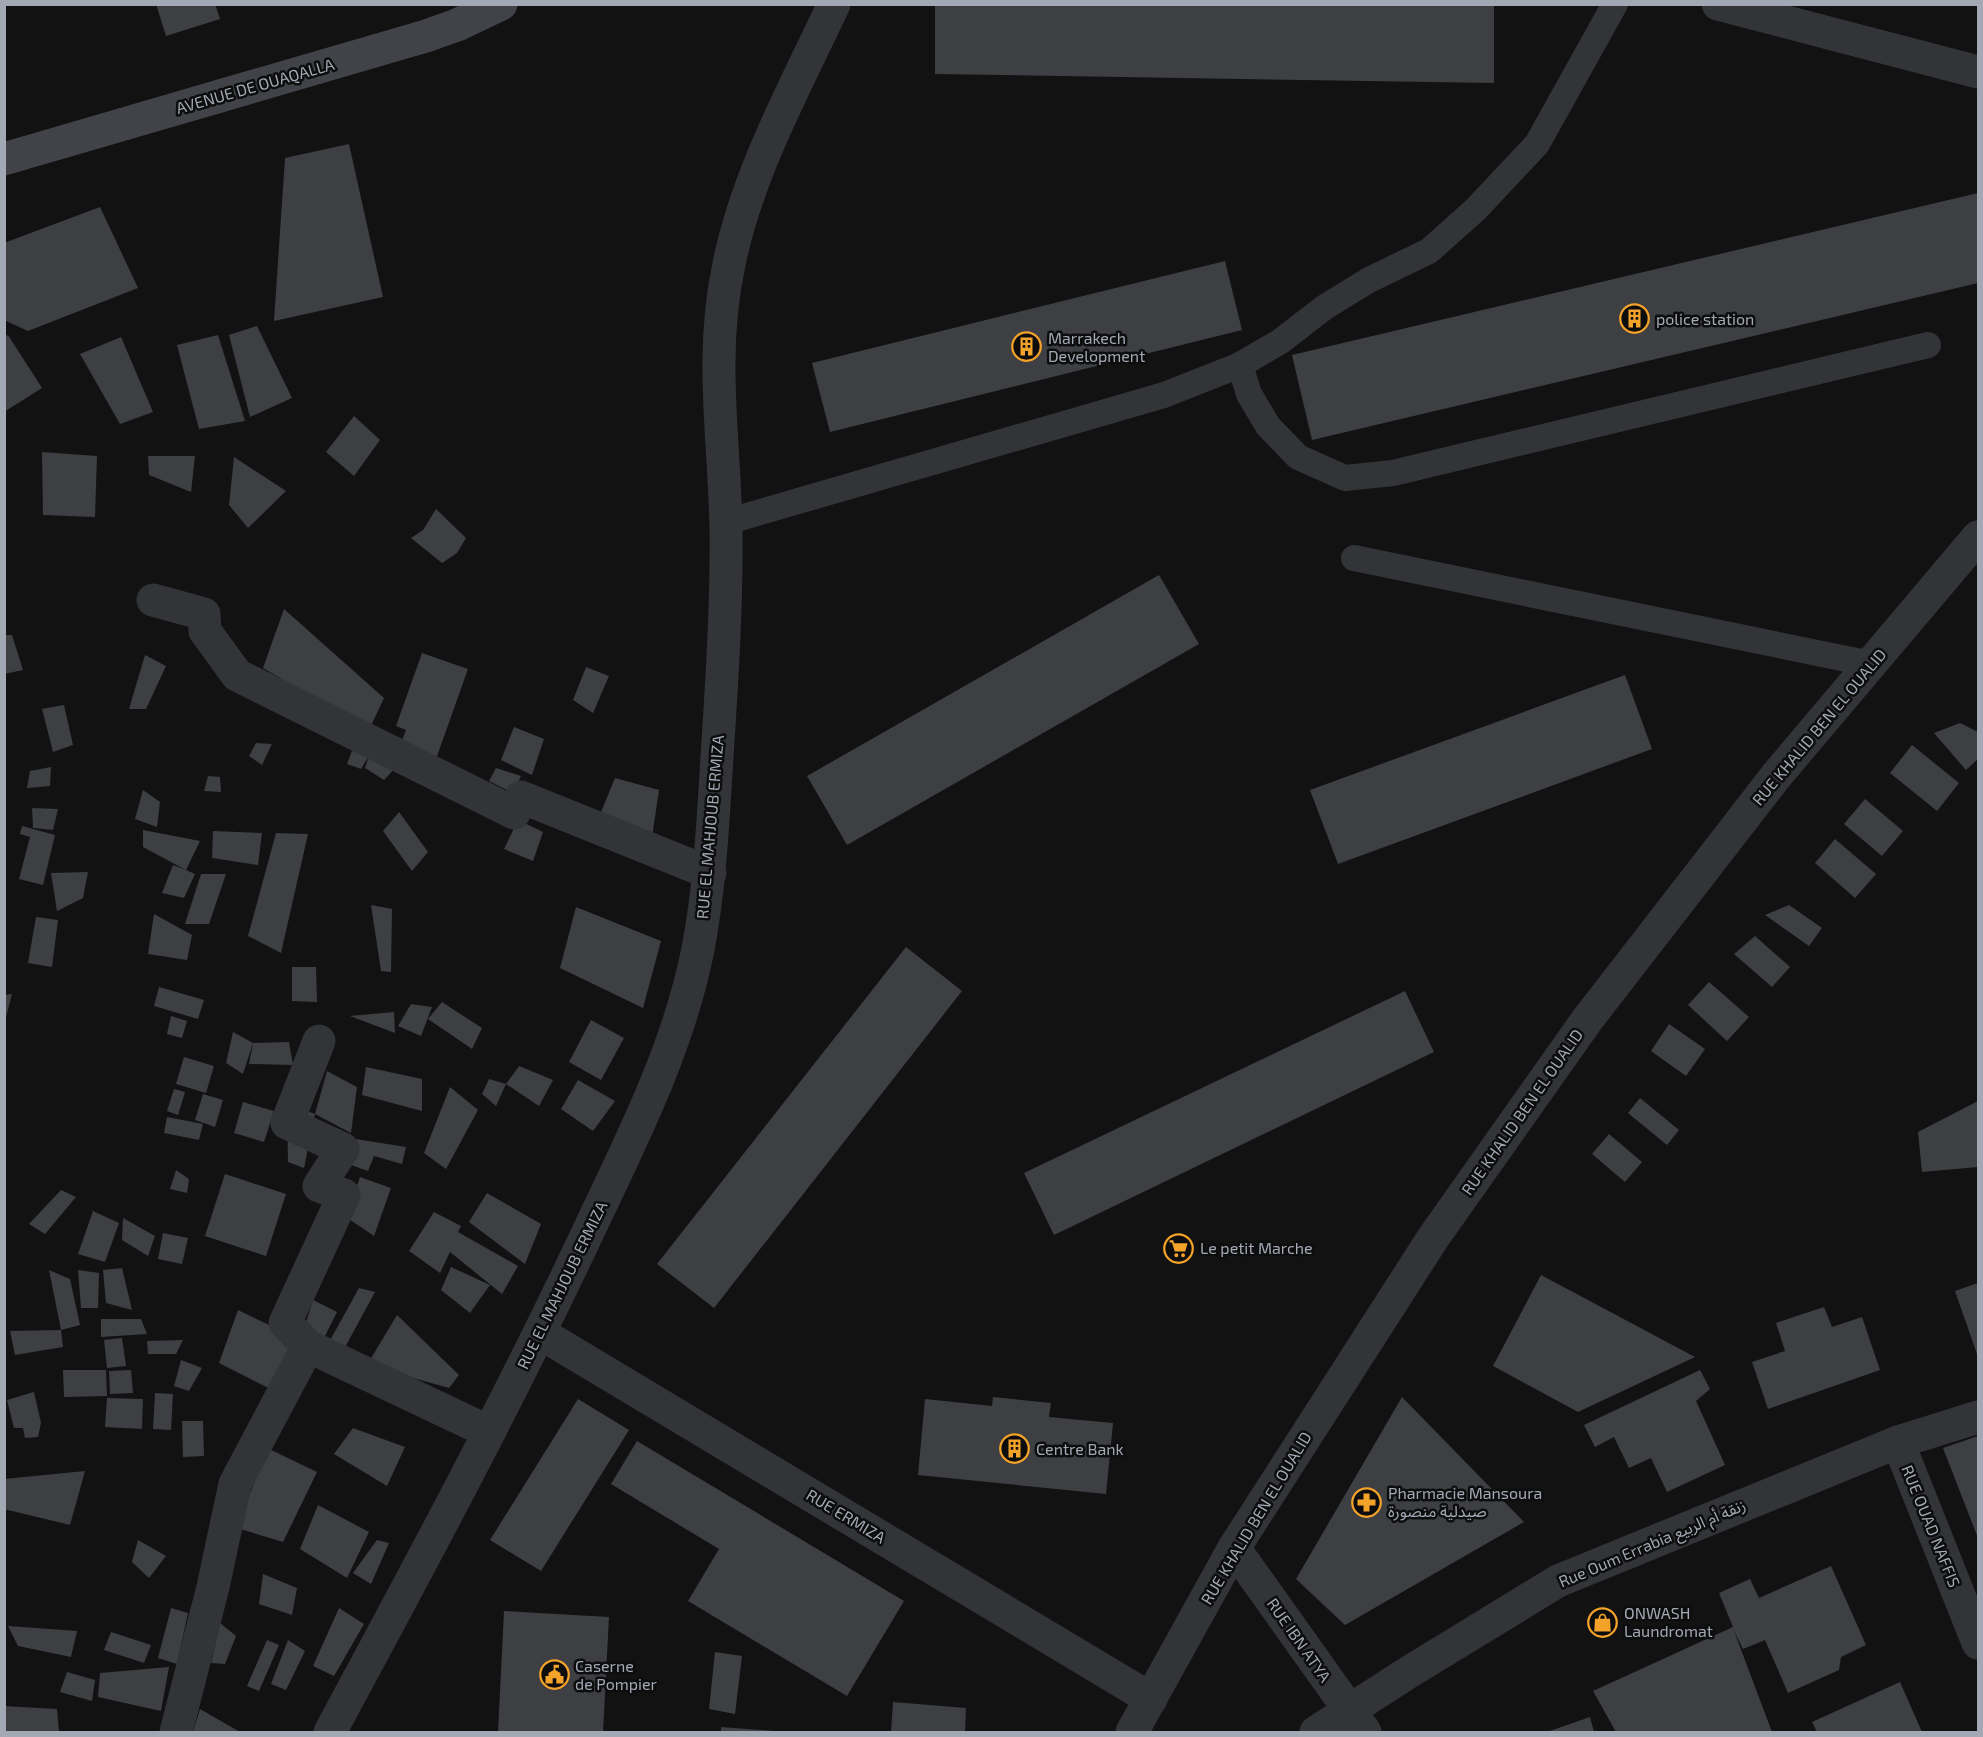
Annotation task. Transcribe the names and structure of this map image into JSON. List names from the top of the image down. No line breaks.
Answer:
{"streets":{"street":["AVENUE DE OUAQALLA","RUE KHALID BEN EL OUALID","RUE EL MAHJOUB ERMIZA","RUE ERMIZA","RUE OUAD NAFFIS","Rue Oum Errabia زنقة أم الربيع","RUE IBN ATYA"]},"crossings":[["RUE KHALID BEN EL OUALID","RUE ERMIZA"],["RUE KHALID BEN EL OUALID","RUE IBN ATYA"],["RUE EL MAHJOUB ERMIZA","RUE ERMIZA"],["RUE OUAD NAFFIS","Rue Oum Errabia زنقة أم الربيع"],["Rue Oum Errabia زنقة أم الربيع","RUE IBN ATYA"]],"places":{"building":["police station","Marrakech Development","Centre Bank"],"supermarket":["Le petit Marche"],"pharmacy":["Pharmacie Mansoura صيدلية منصورة"],"shop":["ONWASH Laundromat"],"public building":["Caserne de Pompier"]}}
